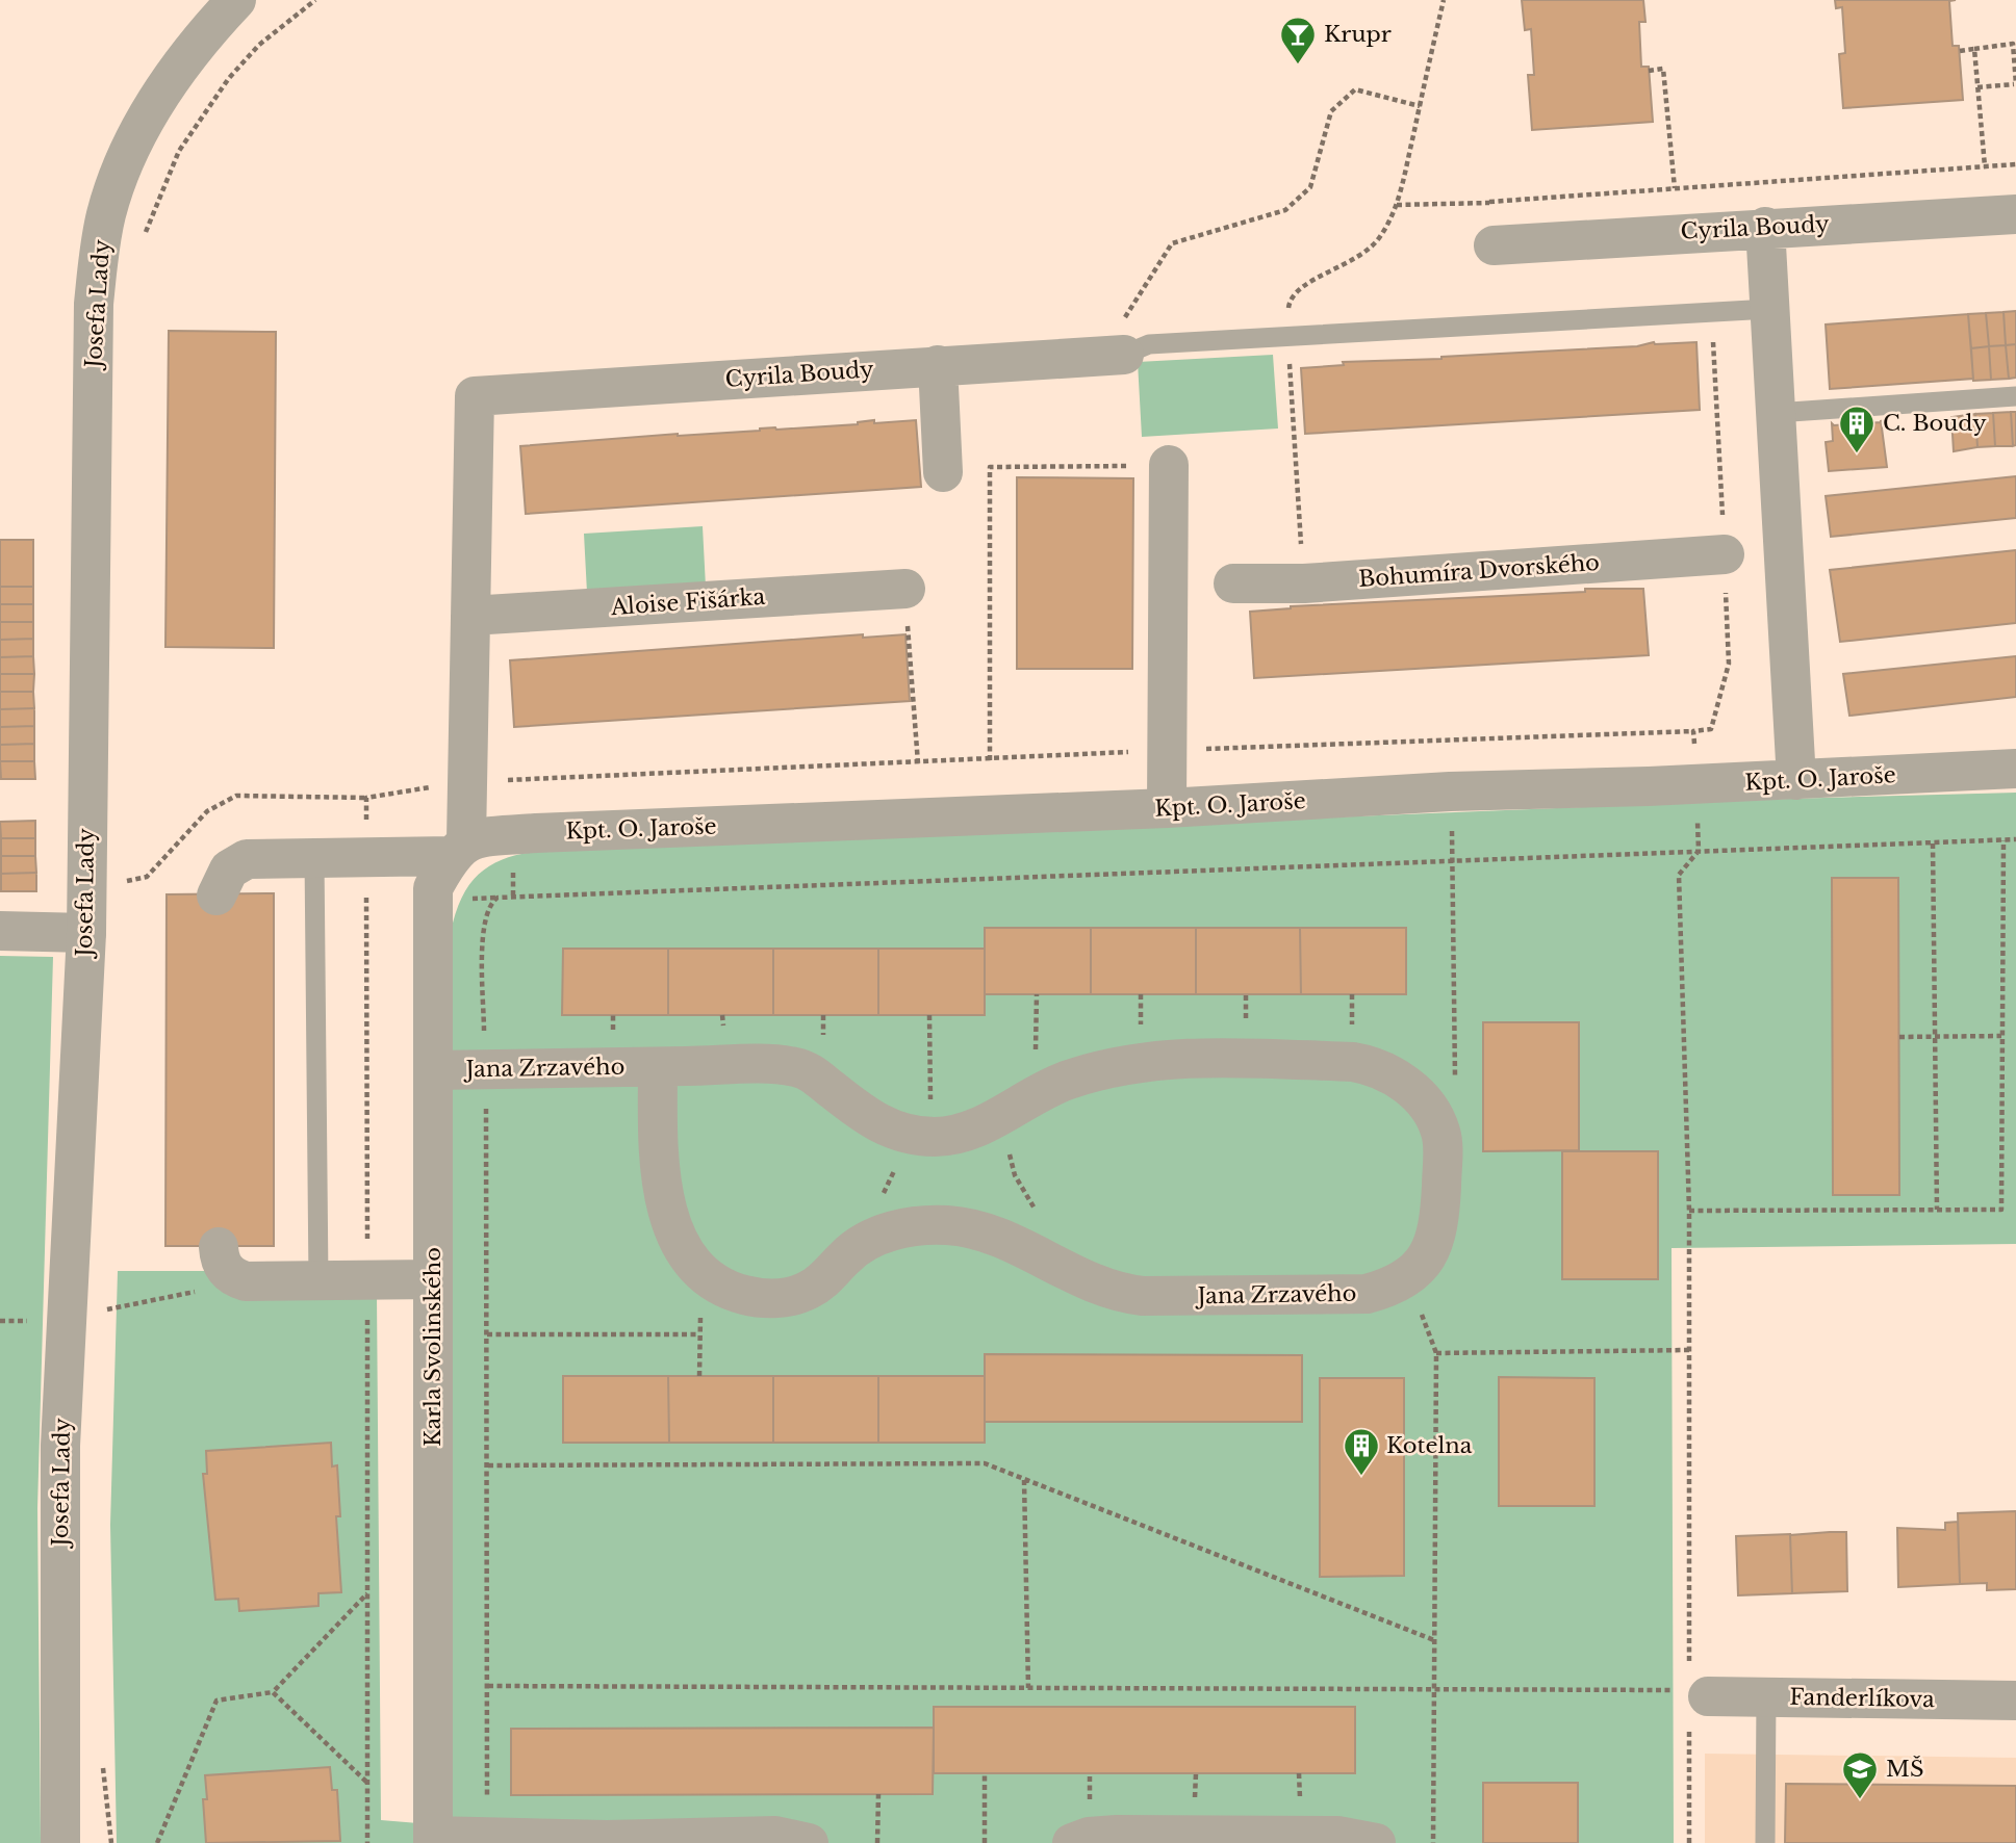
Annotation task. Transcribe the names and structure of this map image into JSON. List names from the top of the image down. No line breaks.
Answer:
{"streets":{"street":["Cyrila Boudy","Josefa Lady","Bohumíra Dvorského","Aloise Fišárka","Kpt. O. Jaroše","Jana Zrzavého","Karla Svolinského","Fanderlíkova"]},"crossings":[["Cyrila Boudy","Aloise Fišárka"],["Kpt. O. Jaroše","Karla Svolinského"],["Jana Zrzavého","Karla Svolinského"]],"places":{"bar":["Krupr"],"building":["C. Boudy","Kotelna"],"school or university":["MŠ"]}}
